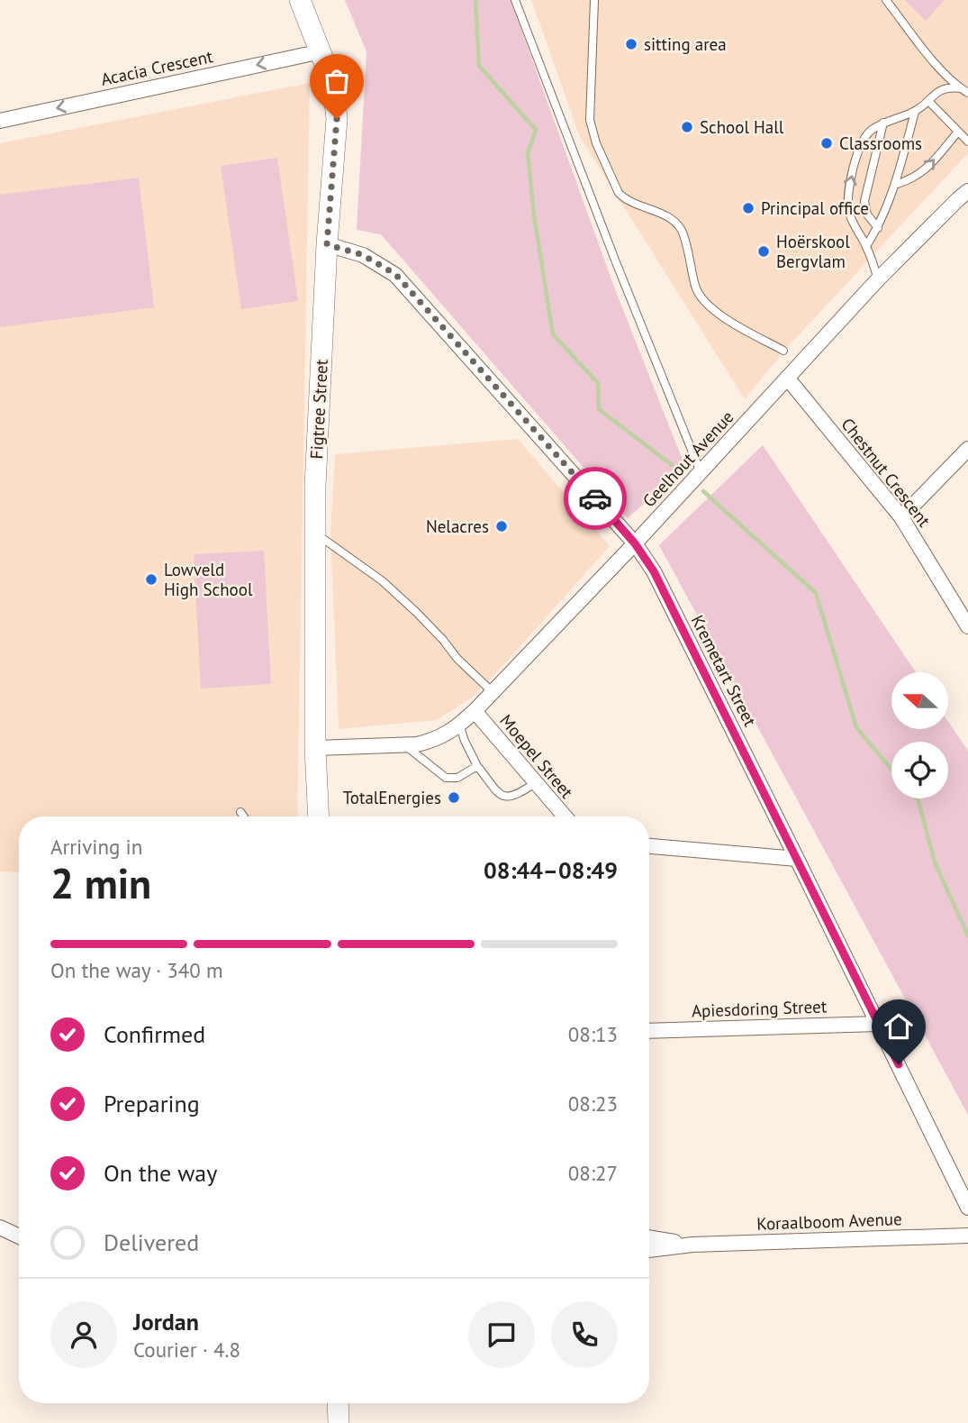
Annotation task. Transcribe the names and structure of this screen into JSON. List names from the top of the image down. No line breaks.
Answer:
{"streets":{"street":["Acacia Crescent","Figtree Street","Geelhout Avenue","Chestnut Crescent","Kremetart Street","Moepel Street","Apiesdoring Street","Koraalboom Avenue"]},"crossings":[["Acacia Crescent","Figtree Street"],["Figtree Street","Geelhout Avenue"],["Figtree Street","Kremetart Street"],["Geelhout Avenue","Chestnut Crescent"],["Geelhout Avenue","Kremetart Street"],["Geelhout Avenue","Moepel Street"],["Kremetart Street","Apiesdoring Street"]],"one_way":["Acacia Crescent"],"places":["sitting area","School Hall","Classrooms","Principal office","Hoërskool Bergvlam","Nelacres","Lowveld High School","TotalEnergies"],"north":"left","page":{"heading":["2 min","Arriving in","08:44–08:49"],"panel":["Jordan","Courier · 4.8"],"bar":"On the way · 340 m","list":[["Confirmed","08:13"],["Preparing","08:23"],["On the way","08:27"],"Delivered"]}}
